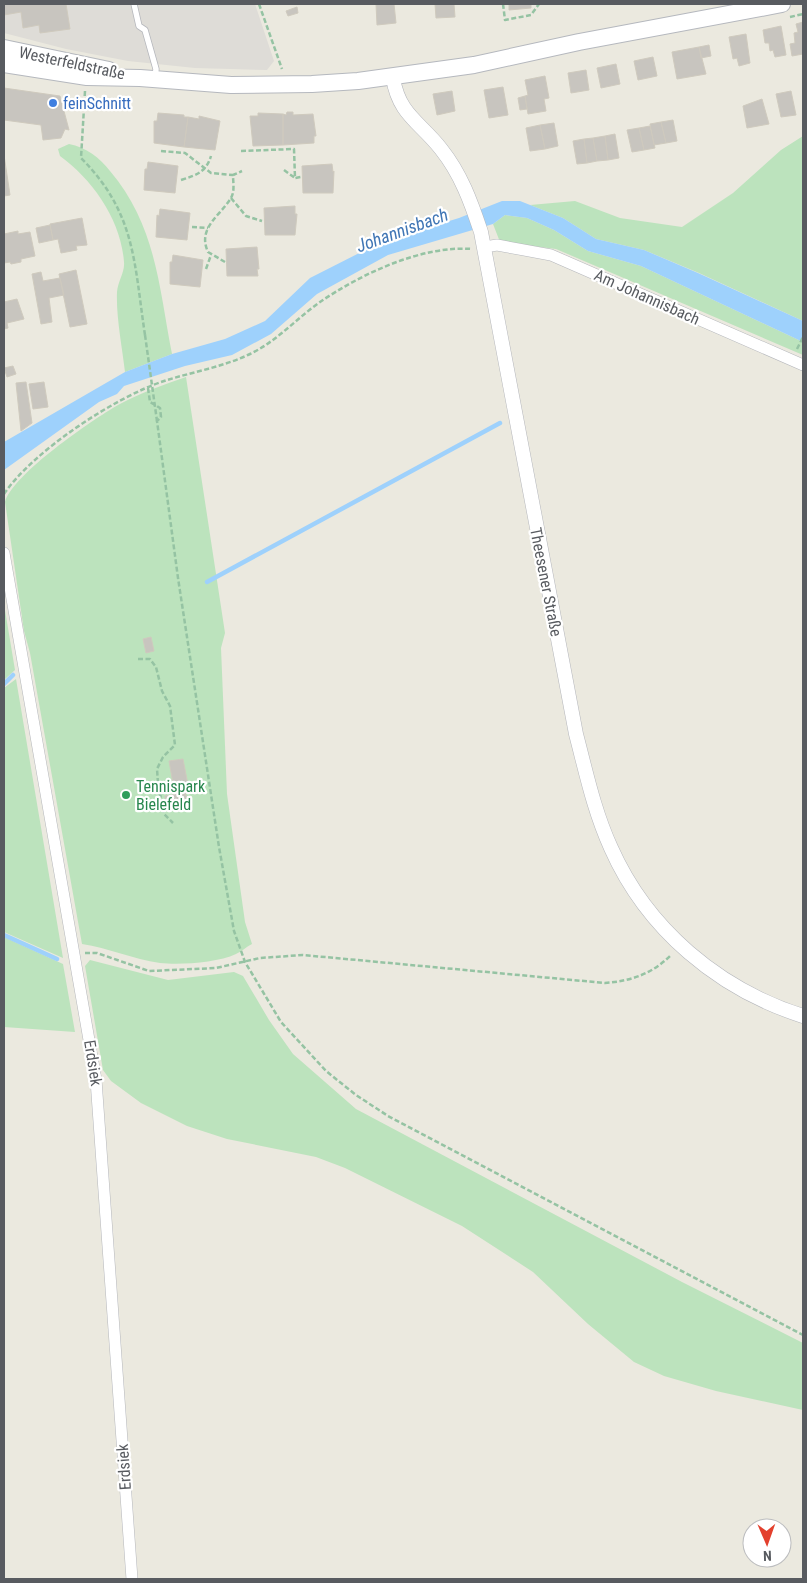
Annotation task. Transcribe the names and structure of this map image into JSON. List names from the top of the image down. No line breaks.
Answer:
{"streets":{"main road":["Westerfeldstraße"],"street":["Am Johannisbach","Theesener Straße","Erdsiek"]},"crossings":[["Westerfeldstraße","Theesener Straße"],["Am Johannisbach","Theesener Straße"]],"water":["Johannisbach"],"places":["feinSchnitt","Tennispark Bielefeld"],"north":"bottom"}
